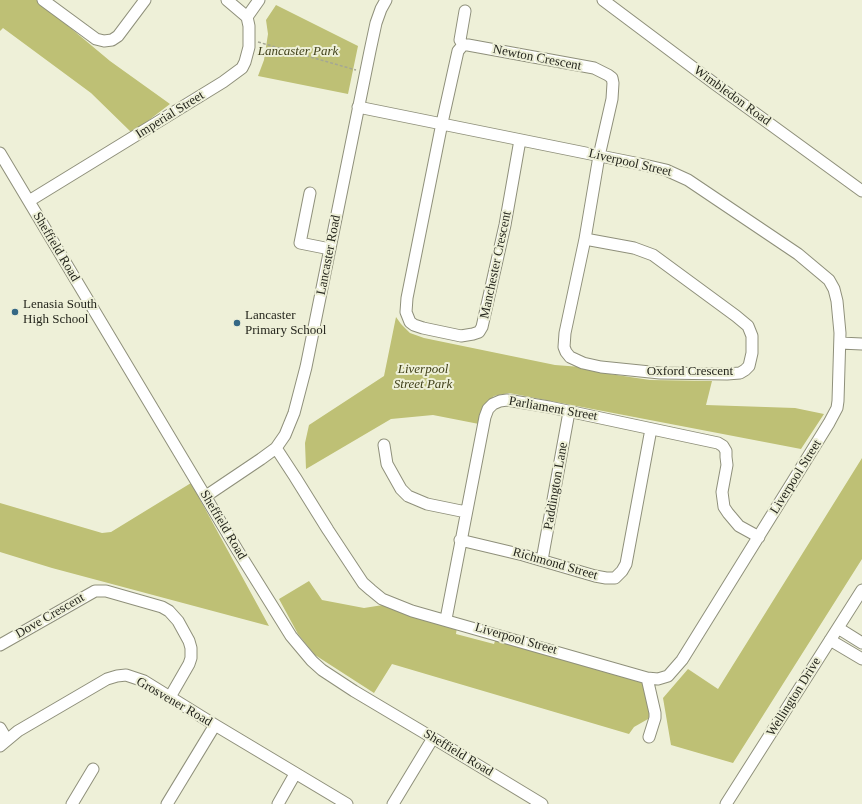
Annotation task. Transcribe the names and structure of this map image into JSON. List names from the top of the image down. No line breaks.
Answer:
{"streets":{"street":["Newton Crescent","Wimbledon Road","Imperial Street","Liverpool Street","Sheffield Road","Lancaster Road","Manchester Crescent","Oxford Crescent","Parliament Street","Paddington Lane","Richmond Street","Dove Crescent","Wellington Drive","Grosvener Road"]},"crossings":[["Newton Crescent","Liverpool Street"],["Newton Crescent","Oxford Crescent"],["Imperial Street","Sheffield Road"],["Liverpool Street","Lancaster Road"],["Liverpool Street","Manchester Crescent"],["Liverpool Street","Oxford Crescent"],["Liverpool Street","Parliament Street"],["Sheffield Road","Lancaster Road"],["Parliament Street","Paddington Lane"],["Parliament Street","Richmond Street"],["Paddington Lane","Richmond Street"],["Dove Crescent","Grosvener Road"]],"parks":["Lancaster Park","Liverpool Street Park"],"places":["Lenasia South High School","Lancaster Primary School"]}
